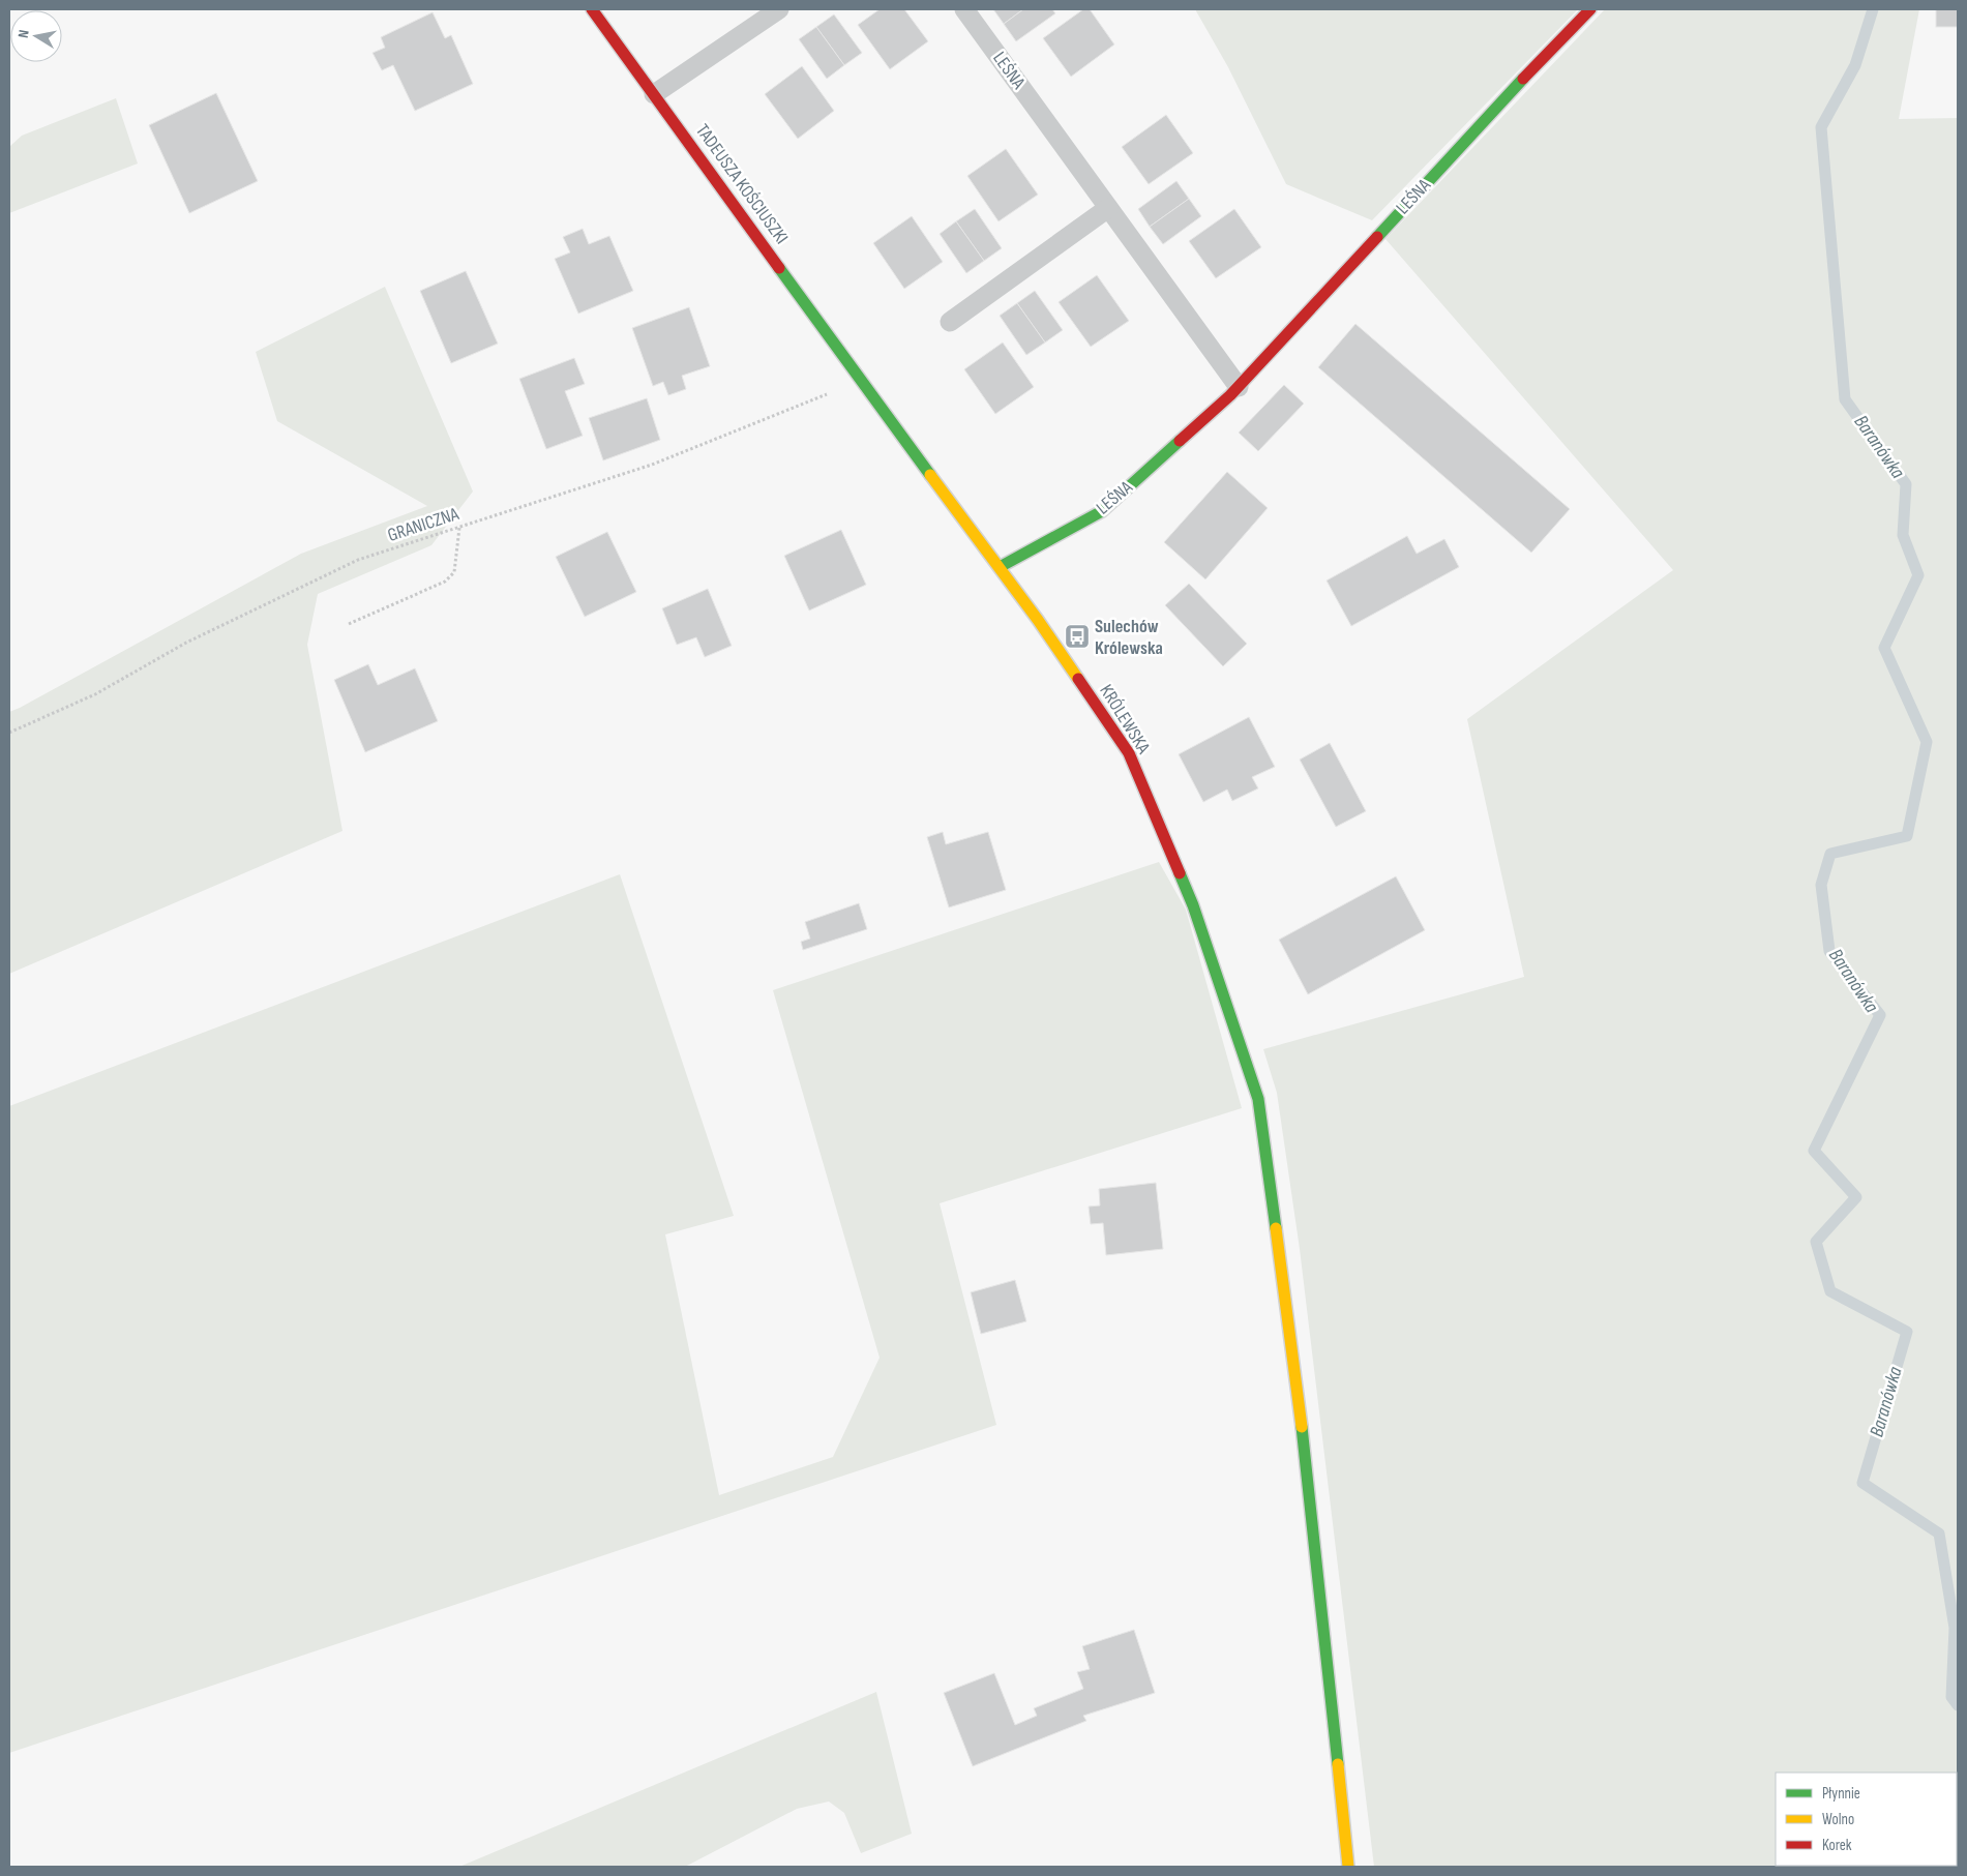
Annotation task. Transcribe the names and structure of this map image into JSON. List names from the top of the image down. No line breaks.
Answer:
{"streets":{"street":["LEŚNA","TADEUSZA KOŚCIUSZKI","KRÓLEWSKA"],"path":["GRANICZNA"]},"crossings":[["LEŚNA","KRÓLEWSKA"],["TADEUSZA KOŚCIUSZKI","GRANICZNA"],["TADEUSZA KOŚCIUSZKI","KRÓLEWSKA"],["GRANICZNA","KRÓLEWSKA"]],"water":["Baranówka"],"places":{"bus stop":["Sulechów Królewska"]},"legend":["Płynnie","Wolno","Korek"],"north":"left"}
